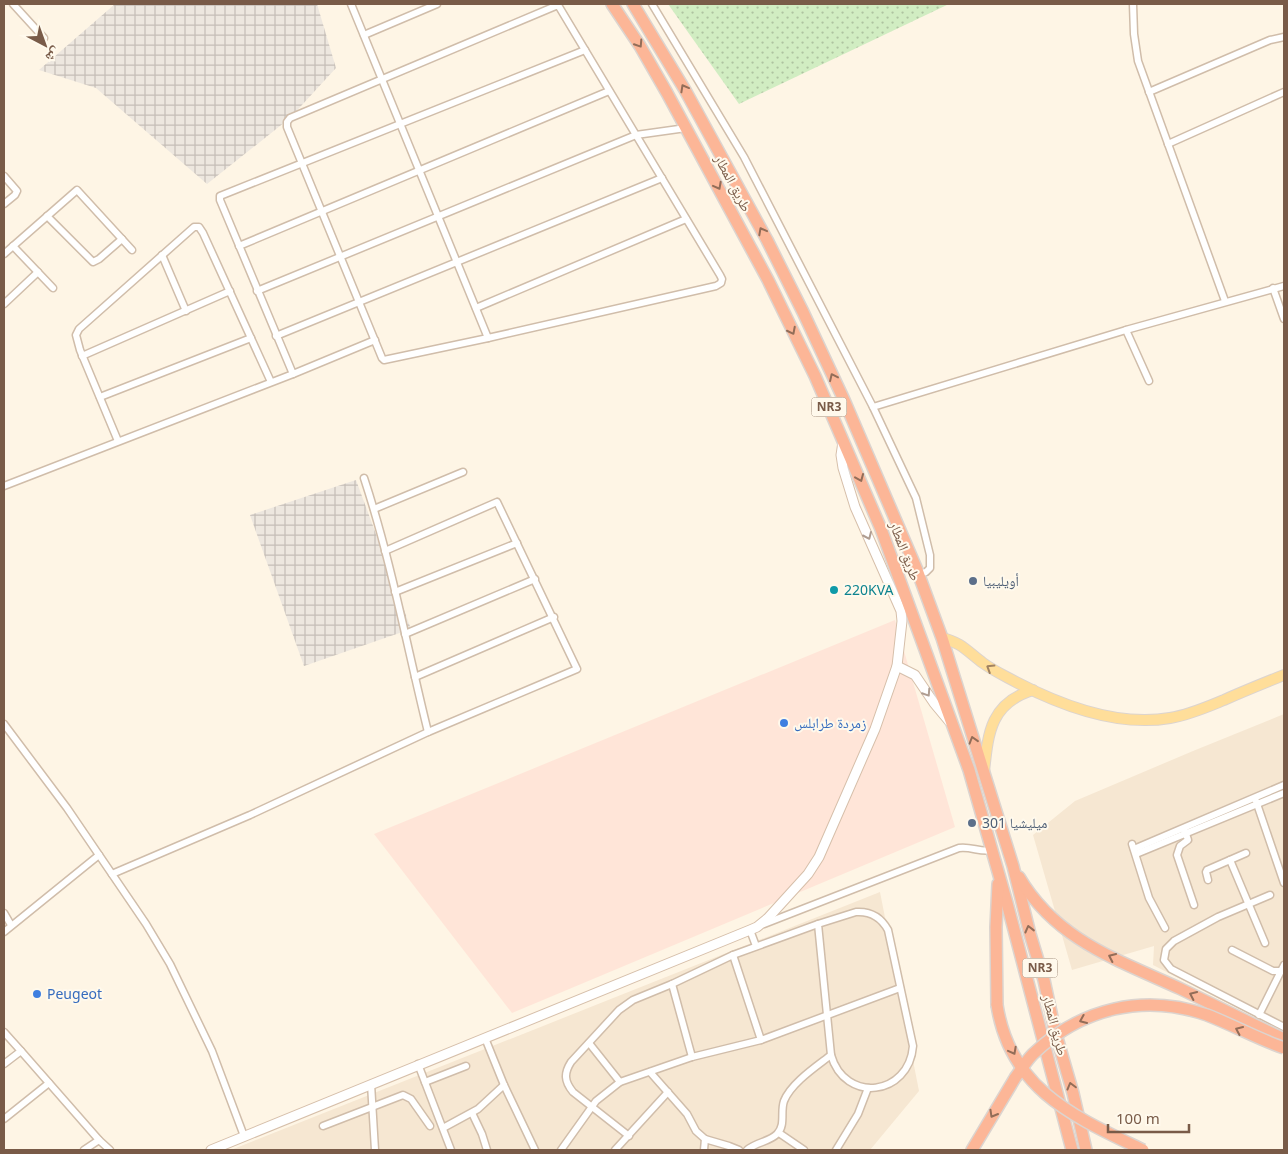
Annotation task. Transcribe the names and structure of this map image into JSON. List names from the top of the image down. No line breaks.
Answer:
{"streets":{"highway":["طريق المطار","NR3"]},"places":["أويليبيا","220KVA","زمردة طرابلس","ميليشيا 301","Peugeot"],"scale_bar":"100 m","north":"bottom right"}
